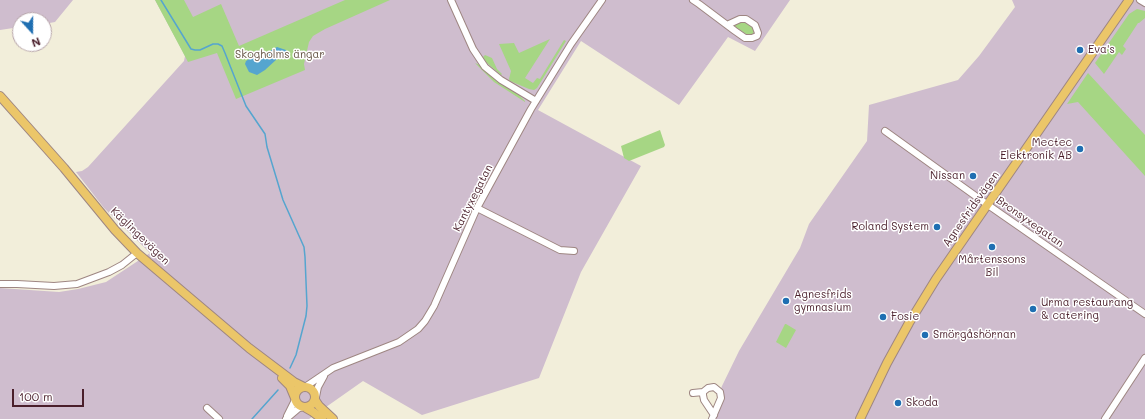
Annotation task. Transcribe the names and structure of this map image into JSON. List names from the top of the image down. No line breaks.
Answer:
{"streets":{"main road":["Agnesfridsvägen","Käglingevägen"],"street":["Kantyxegatan","Bronsyxegatan"]},"crossings":[["Kantyxegatan","Käglingevägen"],["Agnesfridsvägen","Bronsyxegatan"]],"parks":["Skogholms ängar"],"places":["Eva's","Mectec Elektronik AB","Nissan","Roland System","Mårtenssons Bil","Agnesfrids gymnasium","Urma restaurang & catering","Fosie","Smörgåshörnan","Skoda"],"scale_bar":"100 m","north":"bottom"}
